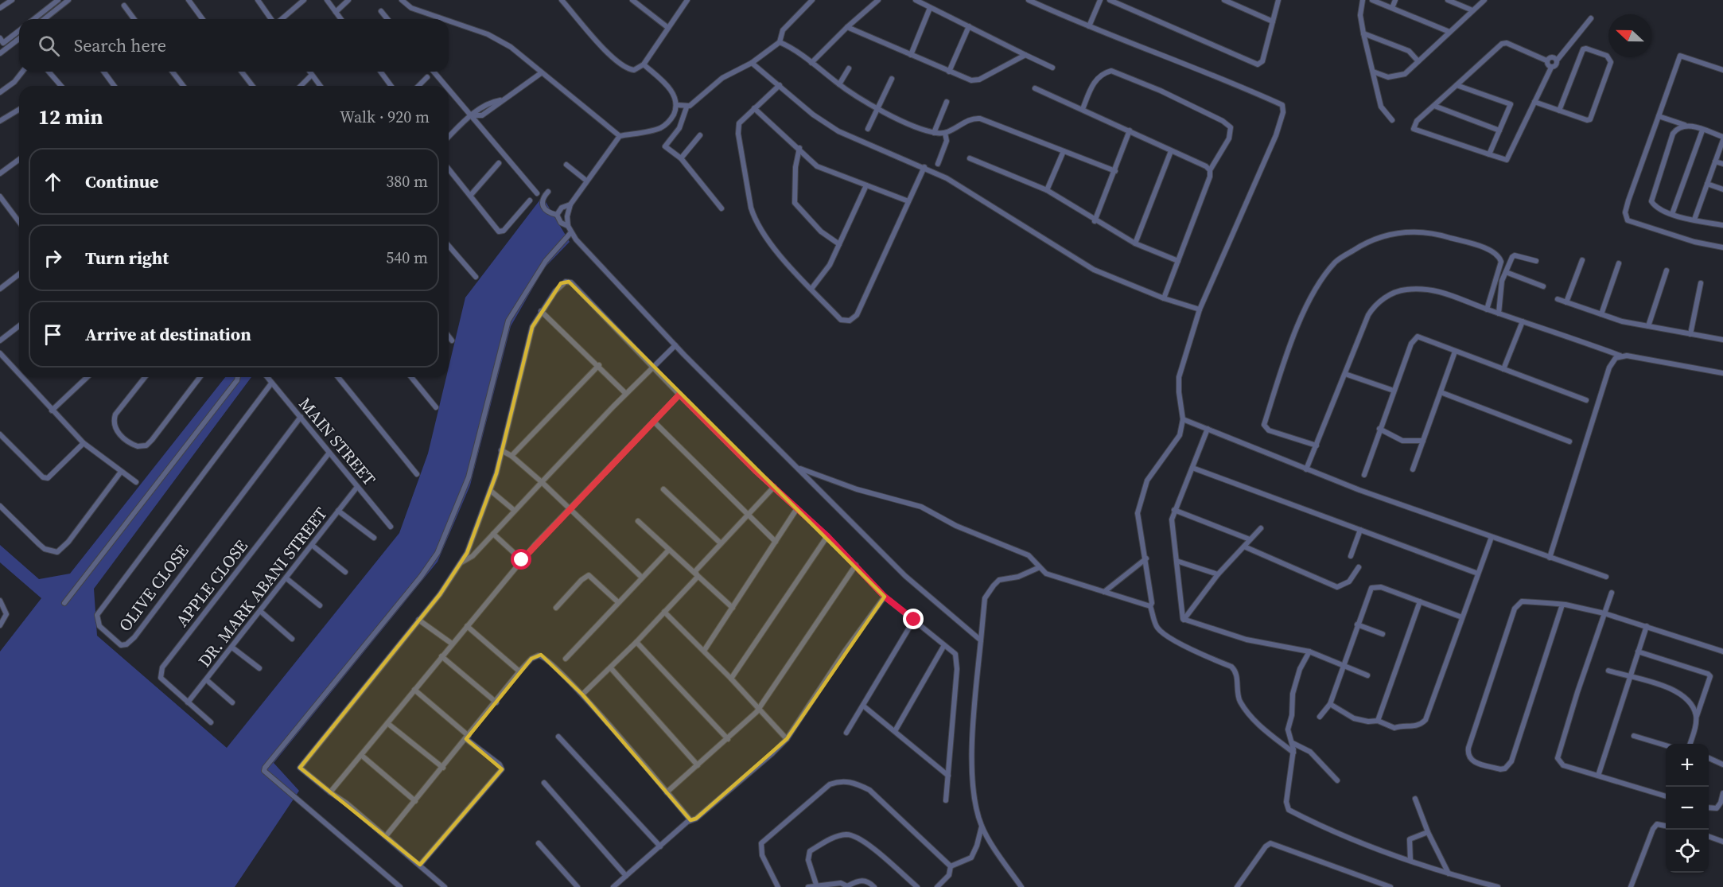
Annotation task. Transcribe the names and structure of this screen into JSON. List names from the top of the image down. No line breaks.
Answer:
{"streets":{"street":["MAIN STREET","APPLE CLOSE","DR. MARK ABANI STREET","OLIVE CLOSE"]},"crossings":[["MAIN STREET","APPLE CLOSE"],["MAIN STREET","DR. MARK ABANI STREET"],["MAIN STREET","OLIVE CLOSE"],["APPLE CLOSE","DR. MARK ABANI STREET"]],"north":"left","page":{"search":"Search here","heading":["12 min","Walk · 920 m"],"list":[["Continue","380 m"],["Turn right","540 m"],"Arrive at destination"],"map_buttons":["+","−"]}}
